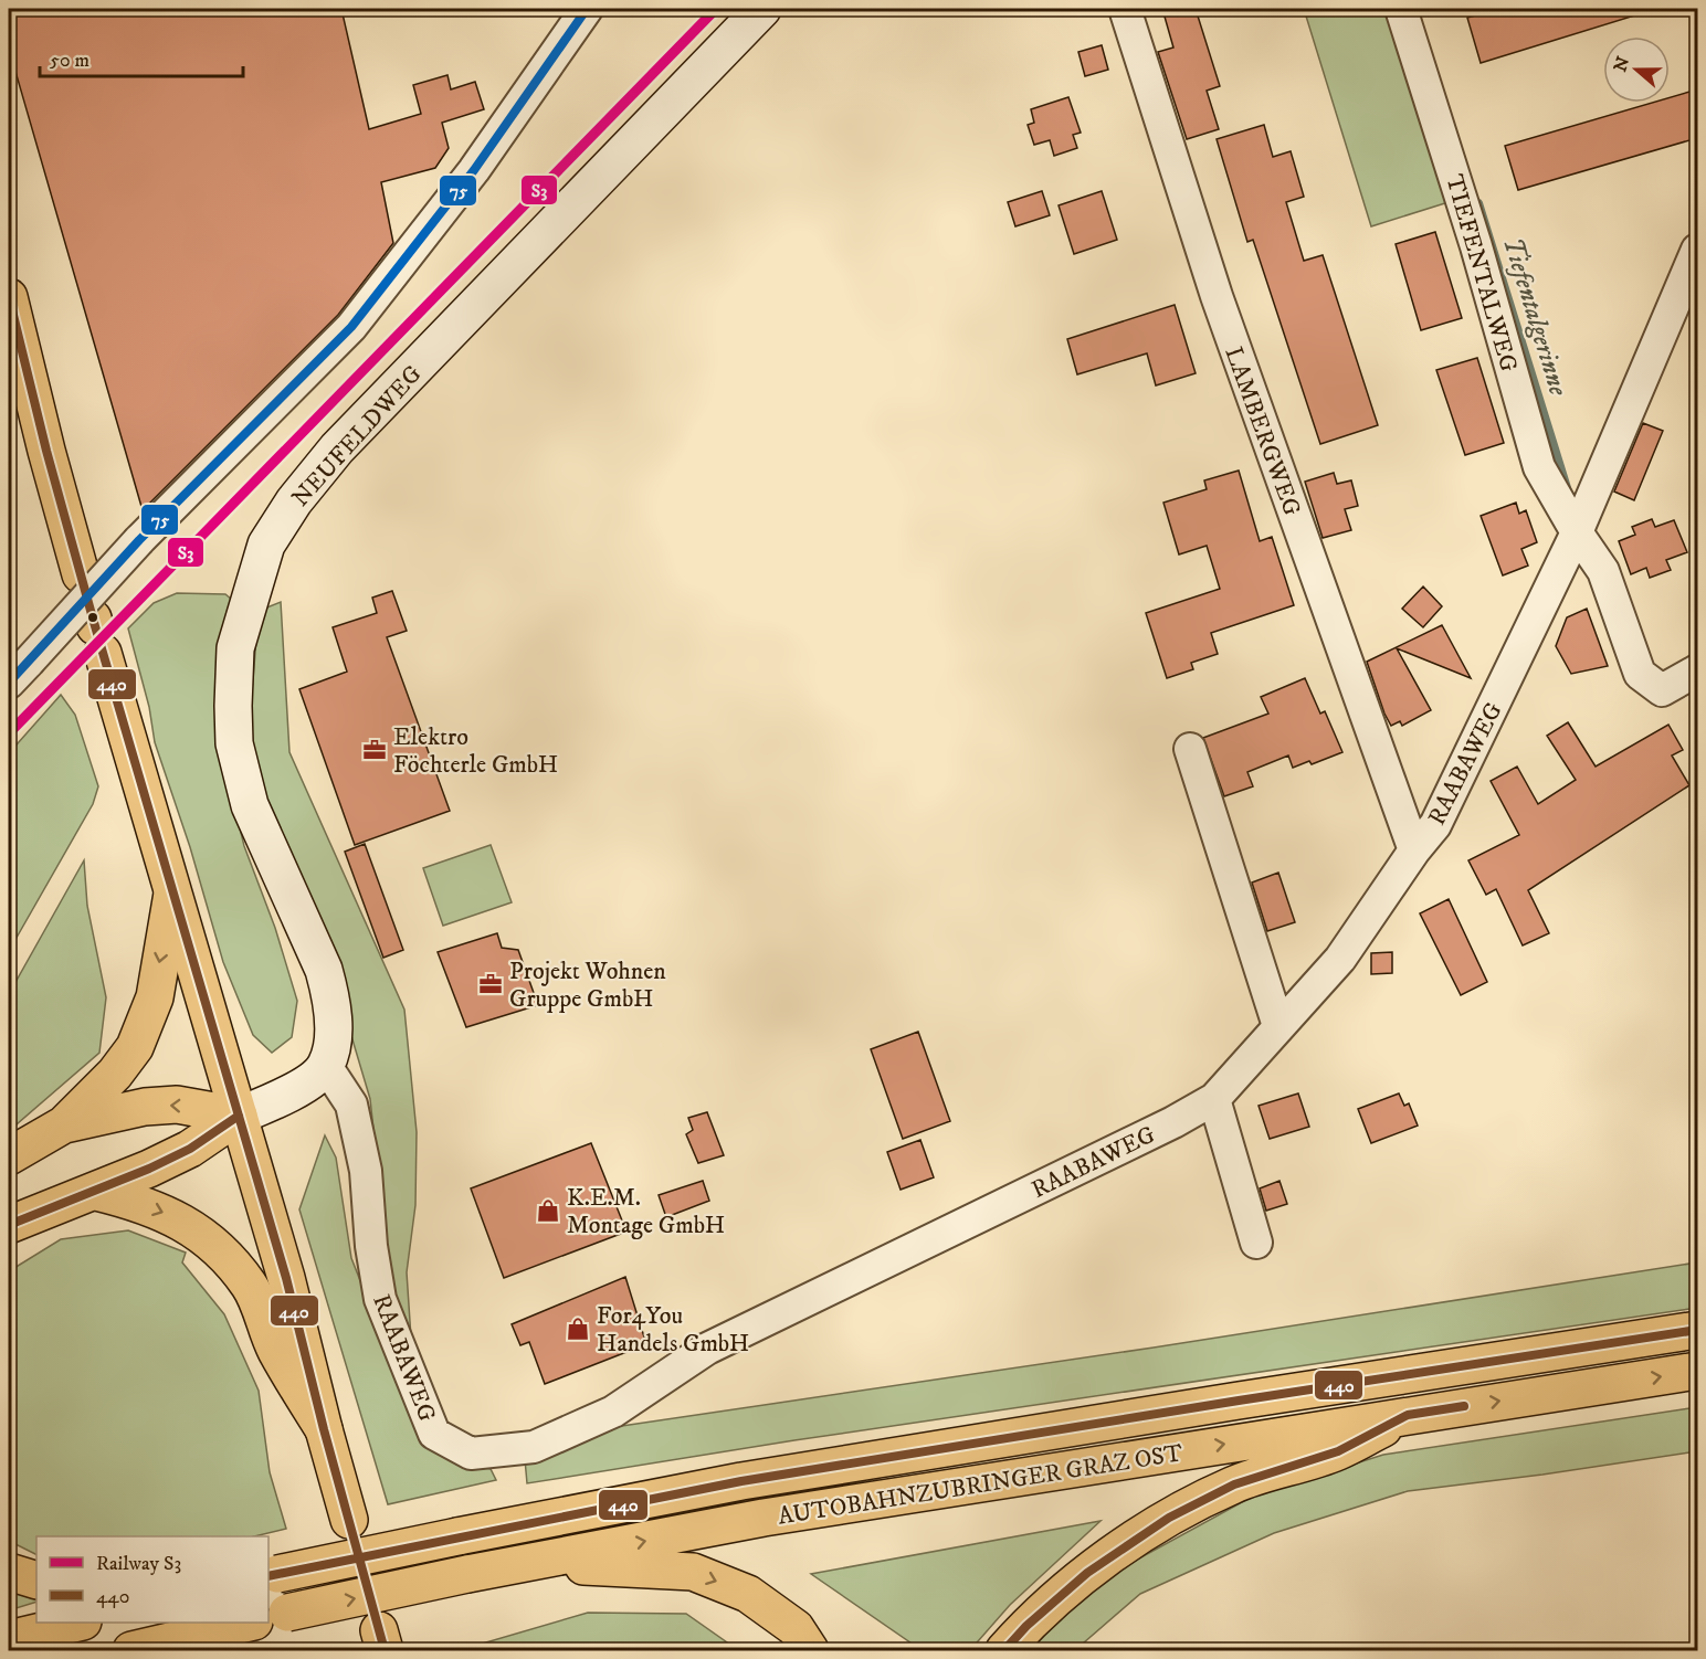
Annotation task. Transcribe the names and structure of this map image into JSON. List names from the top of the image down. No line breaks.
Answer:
{"streets":{"main road":["AUTOBAHNZUBRINGER GRAZ OST"],"street":["TIEFENTALWEG","LAMBERGWEG","NEUFELDWEG","RAABAWEG"]},"crossings":[["TIEFENTALWEG","RAABAWEG"],["LAMBERGWEG","RAABAWEG"],["NEUFELDWEG","RAABAWEG"]],"water":["Tiefentalgerinne"],"places":{"office":["Elektro Föchterle GmbH","Projekt Wohnen Gruppe GmbH"],"shop":["K.E.M. Montage GmbH","For4You Handels GmbH"]},"lines":["rail line S3","transit line 75","transit line 440"],"legend":["Railway S3","440"],"scale_bar":"50 m","north":"left"}
